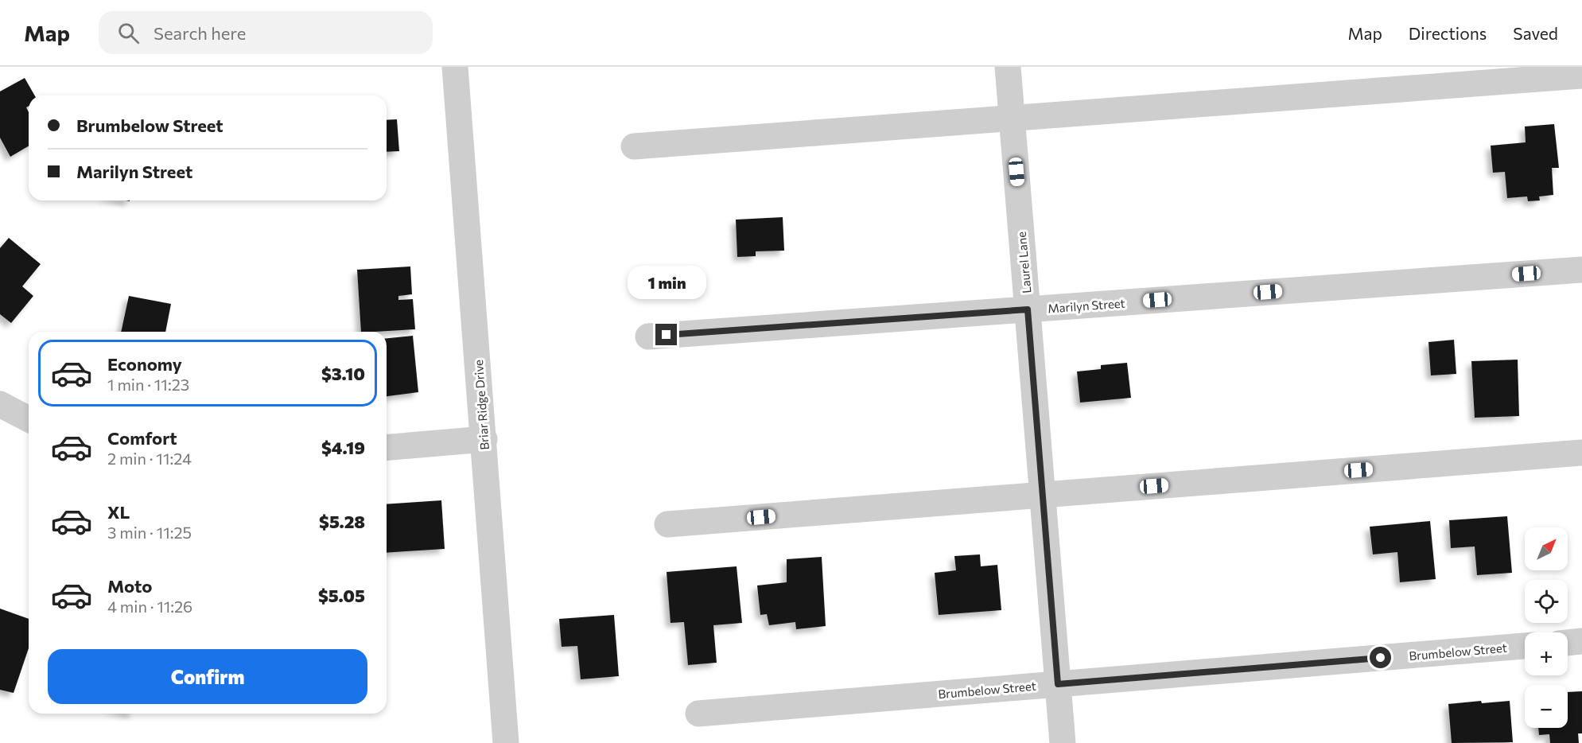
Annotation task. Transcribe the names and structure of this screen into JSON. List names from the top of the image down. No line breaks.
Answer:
{"streets":{"street":["Laurel Lane","Marilyn Street","Briar Ridge Drive","Brumbelow Street"]},"crossings":[["Laurel Lane","Marilyn Street"],["Laurel Lane","Brumbelow Street"]],"north":"top right","page":{"header":"Map","search":"Search here","nav":["Map","Directions","Saved"],"banner":["Brumbelow Street","Marilyn Street"],"bubble":"1 min","list":[{"name":"Economy","note":"1 min · 11:23","value":"$3.10"},{"name":"Comfort","note":"2 min · 11:24","value":"$4.19"},{"name":"XL","note":"3 min · 11:25","value":"$5.28"},{"name":"Moto","note":"4 min · 11:26","value":"$5.05"}],"map_buttons":["+","−"],"buttons":"Confirm"}}
